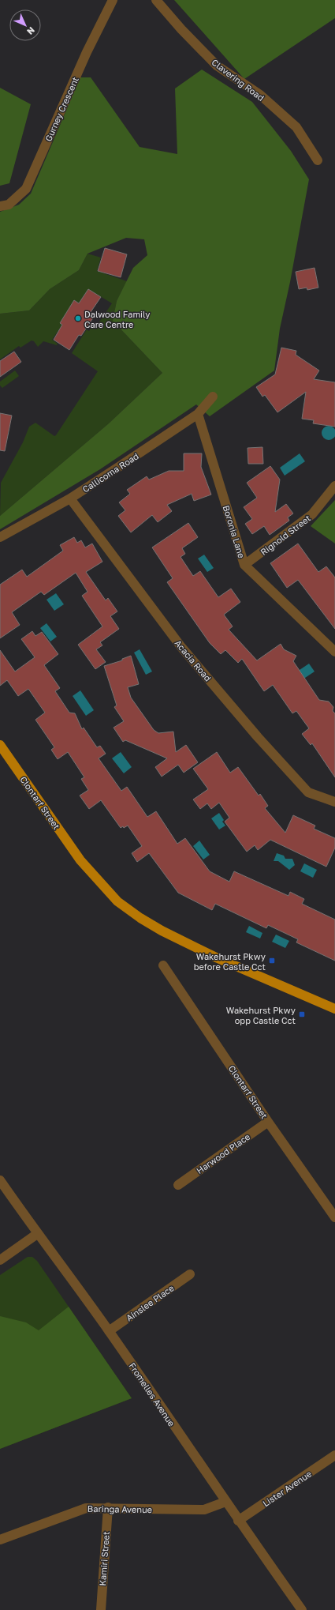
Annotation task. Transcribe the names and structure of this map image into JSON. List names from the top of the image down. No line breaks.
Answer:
{"streets":{"main road":["Clontarf Street"],"street":["Clavering Road","Gurney Crescent","Callicoma Road","Boronia Lane","Rignold Street","Acacia Road","Harwood Place","Ainslee Place","Fromelles Avenue","Lister Avenue","Baringa Avenue","Kamiri Street"]},"crossings":[["Callicoma Road","Boronia Lane"],["Callicoma Road","Acacia Road"],["Boronia Lane","Rignold Street"],["Clontarf Street","Harwood Place"],["Ainslee Place","Fromelles Avenue"],["Fromelles Avenue","Lister Avenue"],["Fromelles Avenue","Baringa Avenue"],["Baringa Avenue","Kamiri Street"]],"places":{"other":["Dalwood Family Care Centre"],"transit":["Wakehurst Pkwy before Castle Cct","Wakehurst Pkwy opp Castle Cct"]},"north":"bottom right"}
